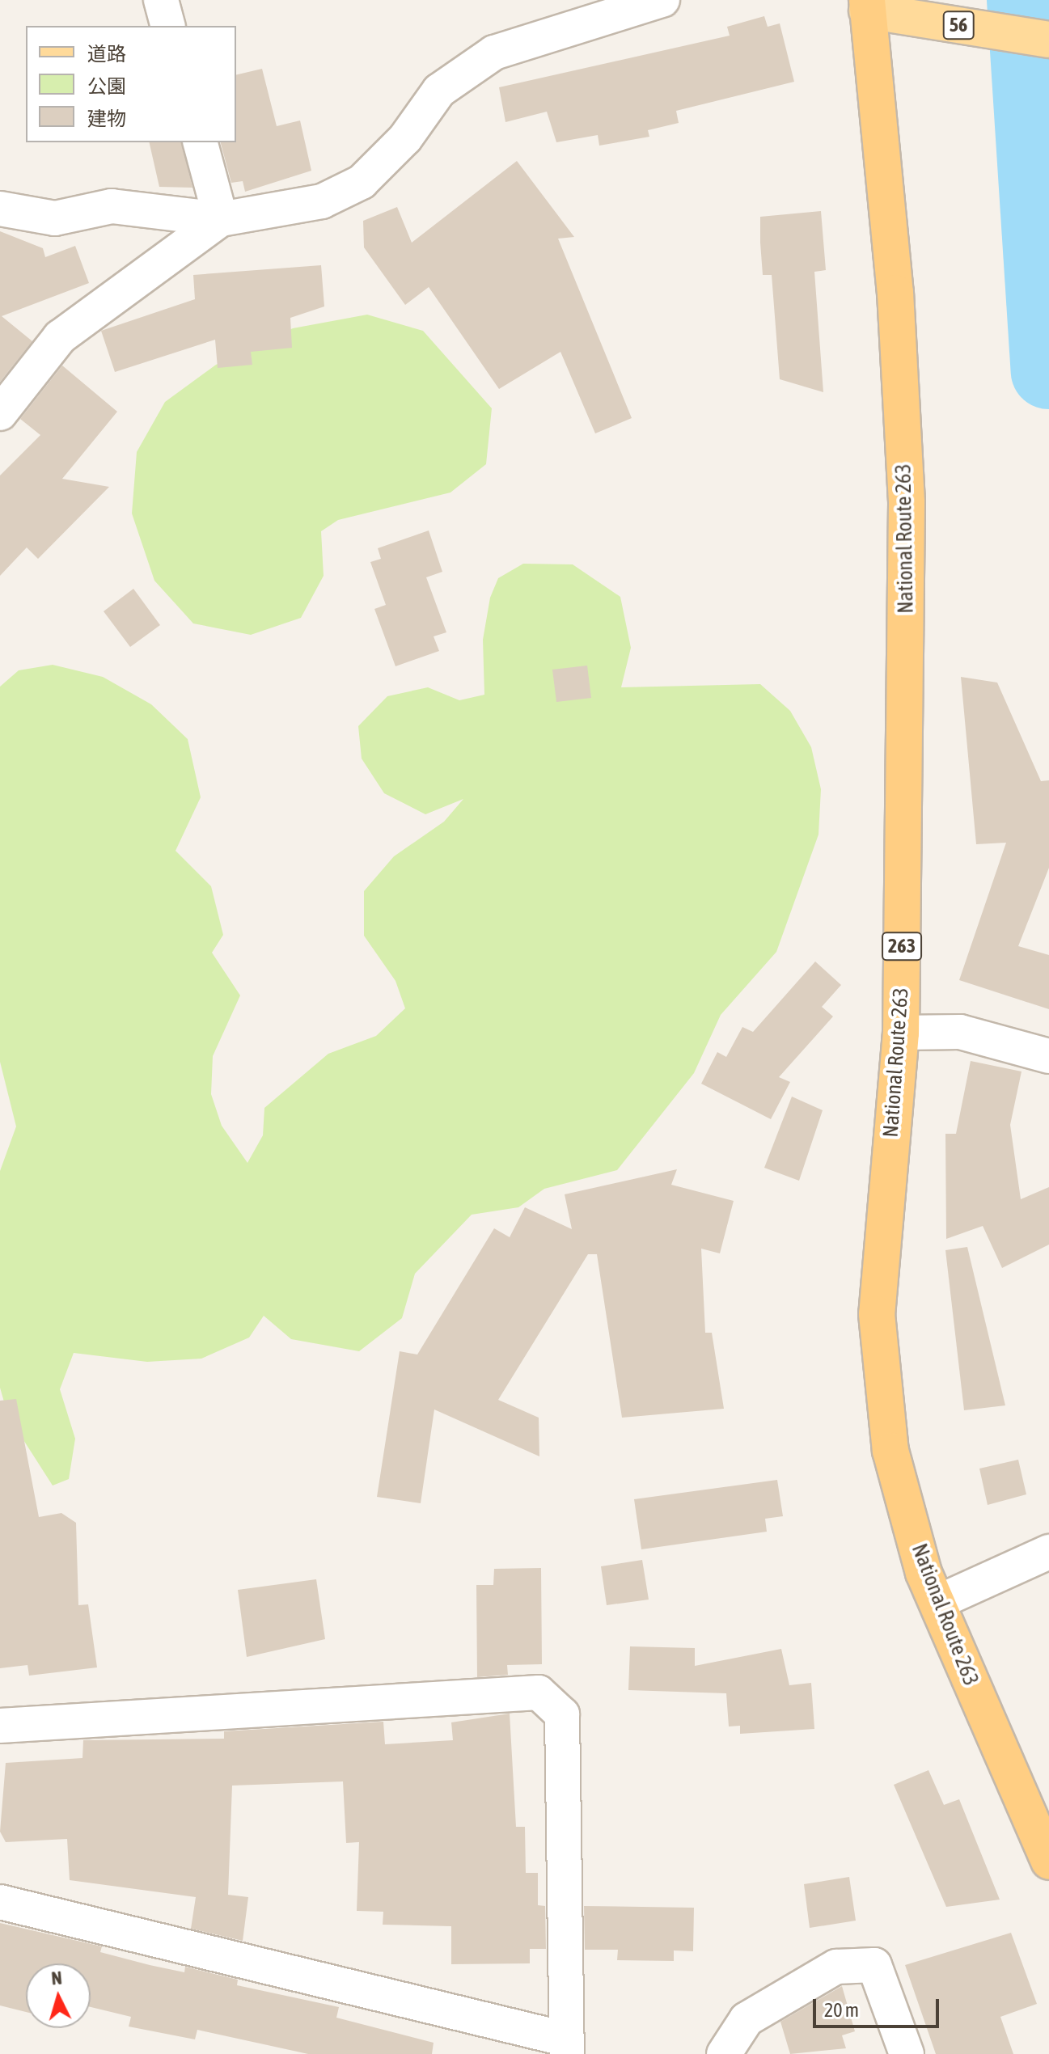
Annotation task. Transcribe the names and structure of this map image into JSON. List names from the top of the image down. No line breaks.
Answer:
{"streets":{"highway":["National Route 263","263"],"main road":["56"]},"crossings":[["56","National Route 263"]],"legend":["道路","公園","建物"],"scale_bar":"20 m","north":"top"}
